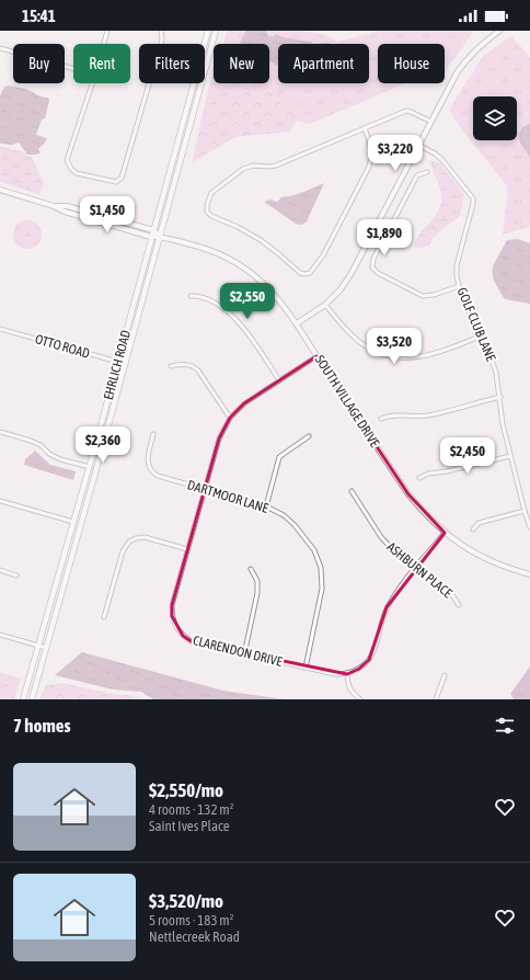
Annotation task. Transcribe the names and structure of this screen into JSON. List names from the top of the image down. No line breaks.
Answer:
{"streets":{"main road":["EHRLICH ROAD"],"street":["GOLF CLUB LANE","OTTO ROAD","SOUTH VILLAGE DRIVE","DARTMOOR LANE","ASHBURN PLACE","CLARENDON DRIVE"]},"crossings":[["OTTO ROAD","EHRLICH ROAD"],["EHRLICH ROAD","SOUTH VILLAGE DRIVE"],["SOUTH VILLAGE DRIVE","CLARENDON DRIVE"],["DARTMOOR LANE","CLARENDON DRIVE"]],"page":{"status":"15:41","chip":["Buy","Rent","Filters","New","Apartment","House"],"price":["$3,220","$1,450","$1,890","$2,550","$3,520","$2,360","$2,450"],"heading":"7 homes","list":[{"name":"$2,550/mo","note":"4 rooms · 132 m² · Saint Ives Place"},{"name":"$3,520/mo","note":"5 rooms · 183 m² · Nettlecreek Road"}]}}
